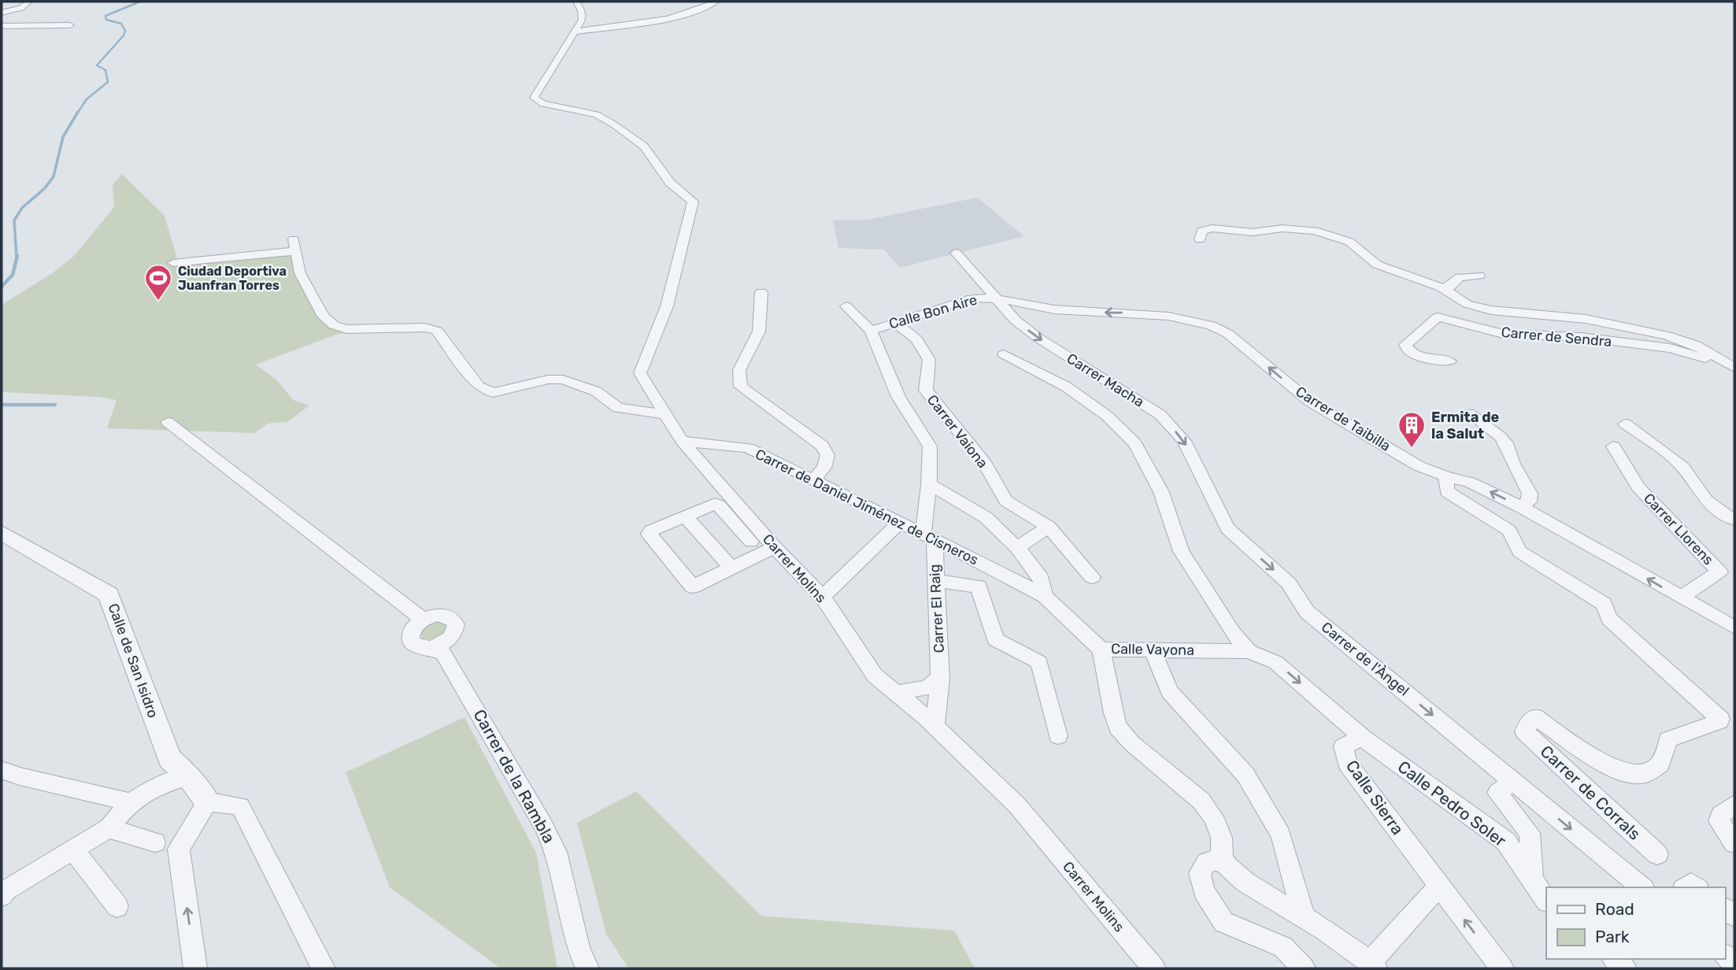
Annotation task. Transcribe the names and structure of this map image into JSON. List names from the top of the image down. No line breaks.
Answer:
{"streets":{"street":["Calle Bon Aire","Carrer de Sendra","Carrer Macha","Carrer de Taibilla","Carrer Vaiona","Carrer de Daniel Jiménez de Cisneros","Carrer Llorens","Carrer Molins","Carrer El Raig","Calle Vayona","Carrer de l'Àngel","Calle de San Isidro","Carrer de la Rambla","Carrer de Corrals","Calle Sierra","Calle Pedro Soler"]},"crossings":[["Calle Bon Aire","Carrer Macha"],["Calle Bon Aire","Carrer de Taibilla"],["Calle Bon Aire","Carrer Vaiona"],["Carrer Macha","Carrer de Taibilla"],["Carrer Macha","Carrer de l'Àngel"],["Carrer Macha","Calle Sierra"],["Carrer de Taibilla","Carrer Llorens"],["Carrer de Taibilla","Carrer de Corrals"],["Carrer Vaiona","Carrer de Daniel Jiménez de Cisneros"],["Carrer Vaiona","Carrer El Raig"],["Carrer de Daniel Jiménez de Cisneros","Carrer Molins"],["Carrer de Daniel Jiménez de Cisneros","Carrer El Raig"],["Carrer de Daniel Jiménez de Cisneros","Calle Vayona"],["Carrer Molins","Carrer El Raig"],["Calle Vayona","Calle Sierra"],["Carrer de l'Àngel","Calle Pedro Soler"],["Calle Sierra","Calle Pedro Soler"]],"one_way":["Carrer de Taibilla","Carrer de l'Àngel"],"places":{"sports":["Ciudad Deportiva Juanfran Torres"],"building":["Ermita de la Salut"]},"legend":["Road","Park"]}
